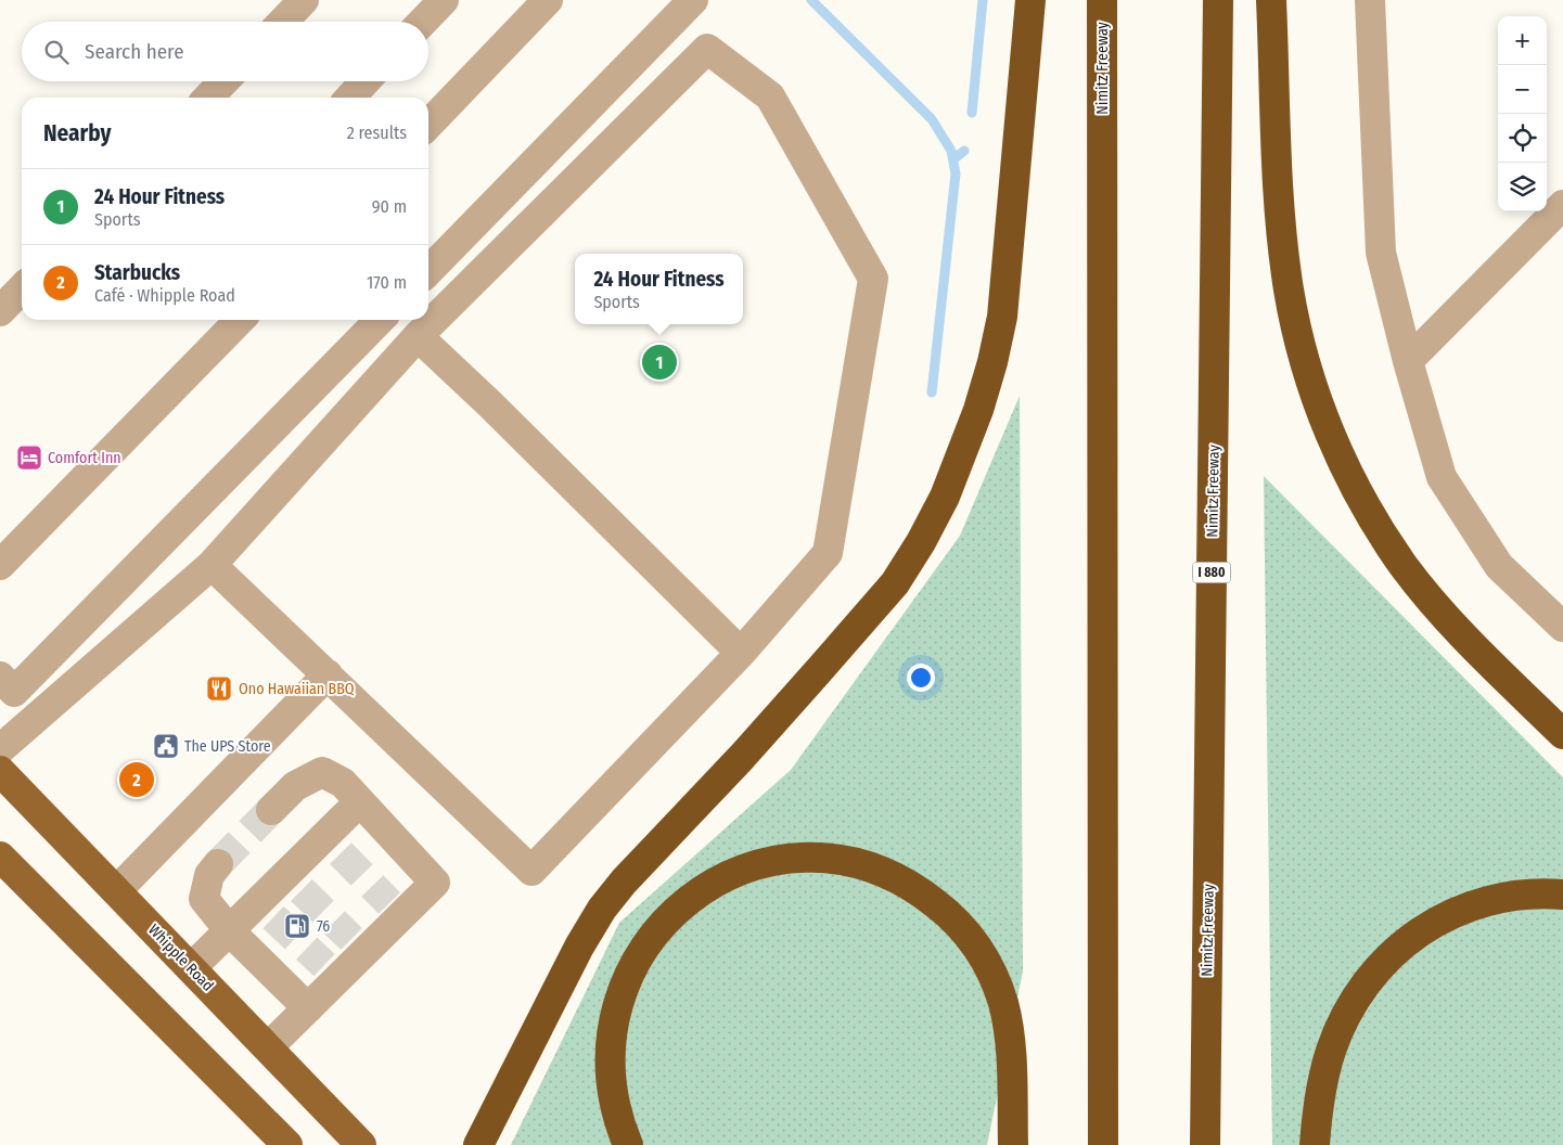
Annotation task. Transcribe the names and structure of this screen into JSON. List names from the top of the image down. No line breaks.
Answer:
{"streets":{"highway":["Nimitz Freeway","I 880"],"main road":["Whipple Road"]},"places":{"hotel":["Comfort Inn"],"restaurant":["Ono Hawaiian BBQ"],"public building":["The UPS Store"],"fuel station":["76"]},"page":{"map_buttons":["+","−"],"search":"Search here","heading":["Nearby","2 results"],"list":[{"mark":"1","name":"24 Hour Fitness","note":"Sports","value":"90 m"},{"mark":"2","name":"Starbucks","note":"Café · Whipple Road","value":"170 m"}],"popup":["24 Hour Fitness","Sports"],"pins":["1","2"]}}
